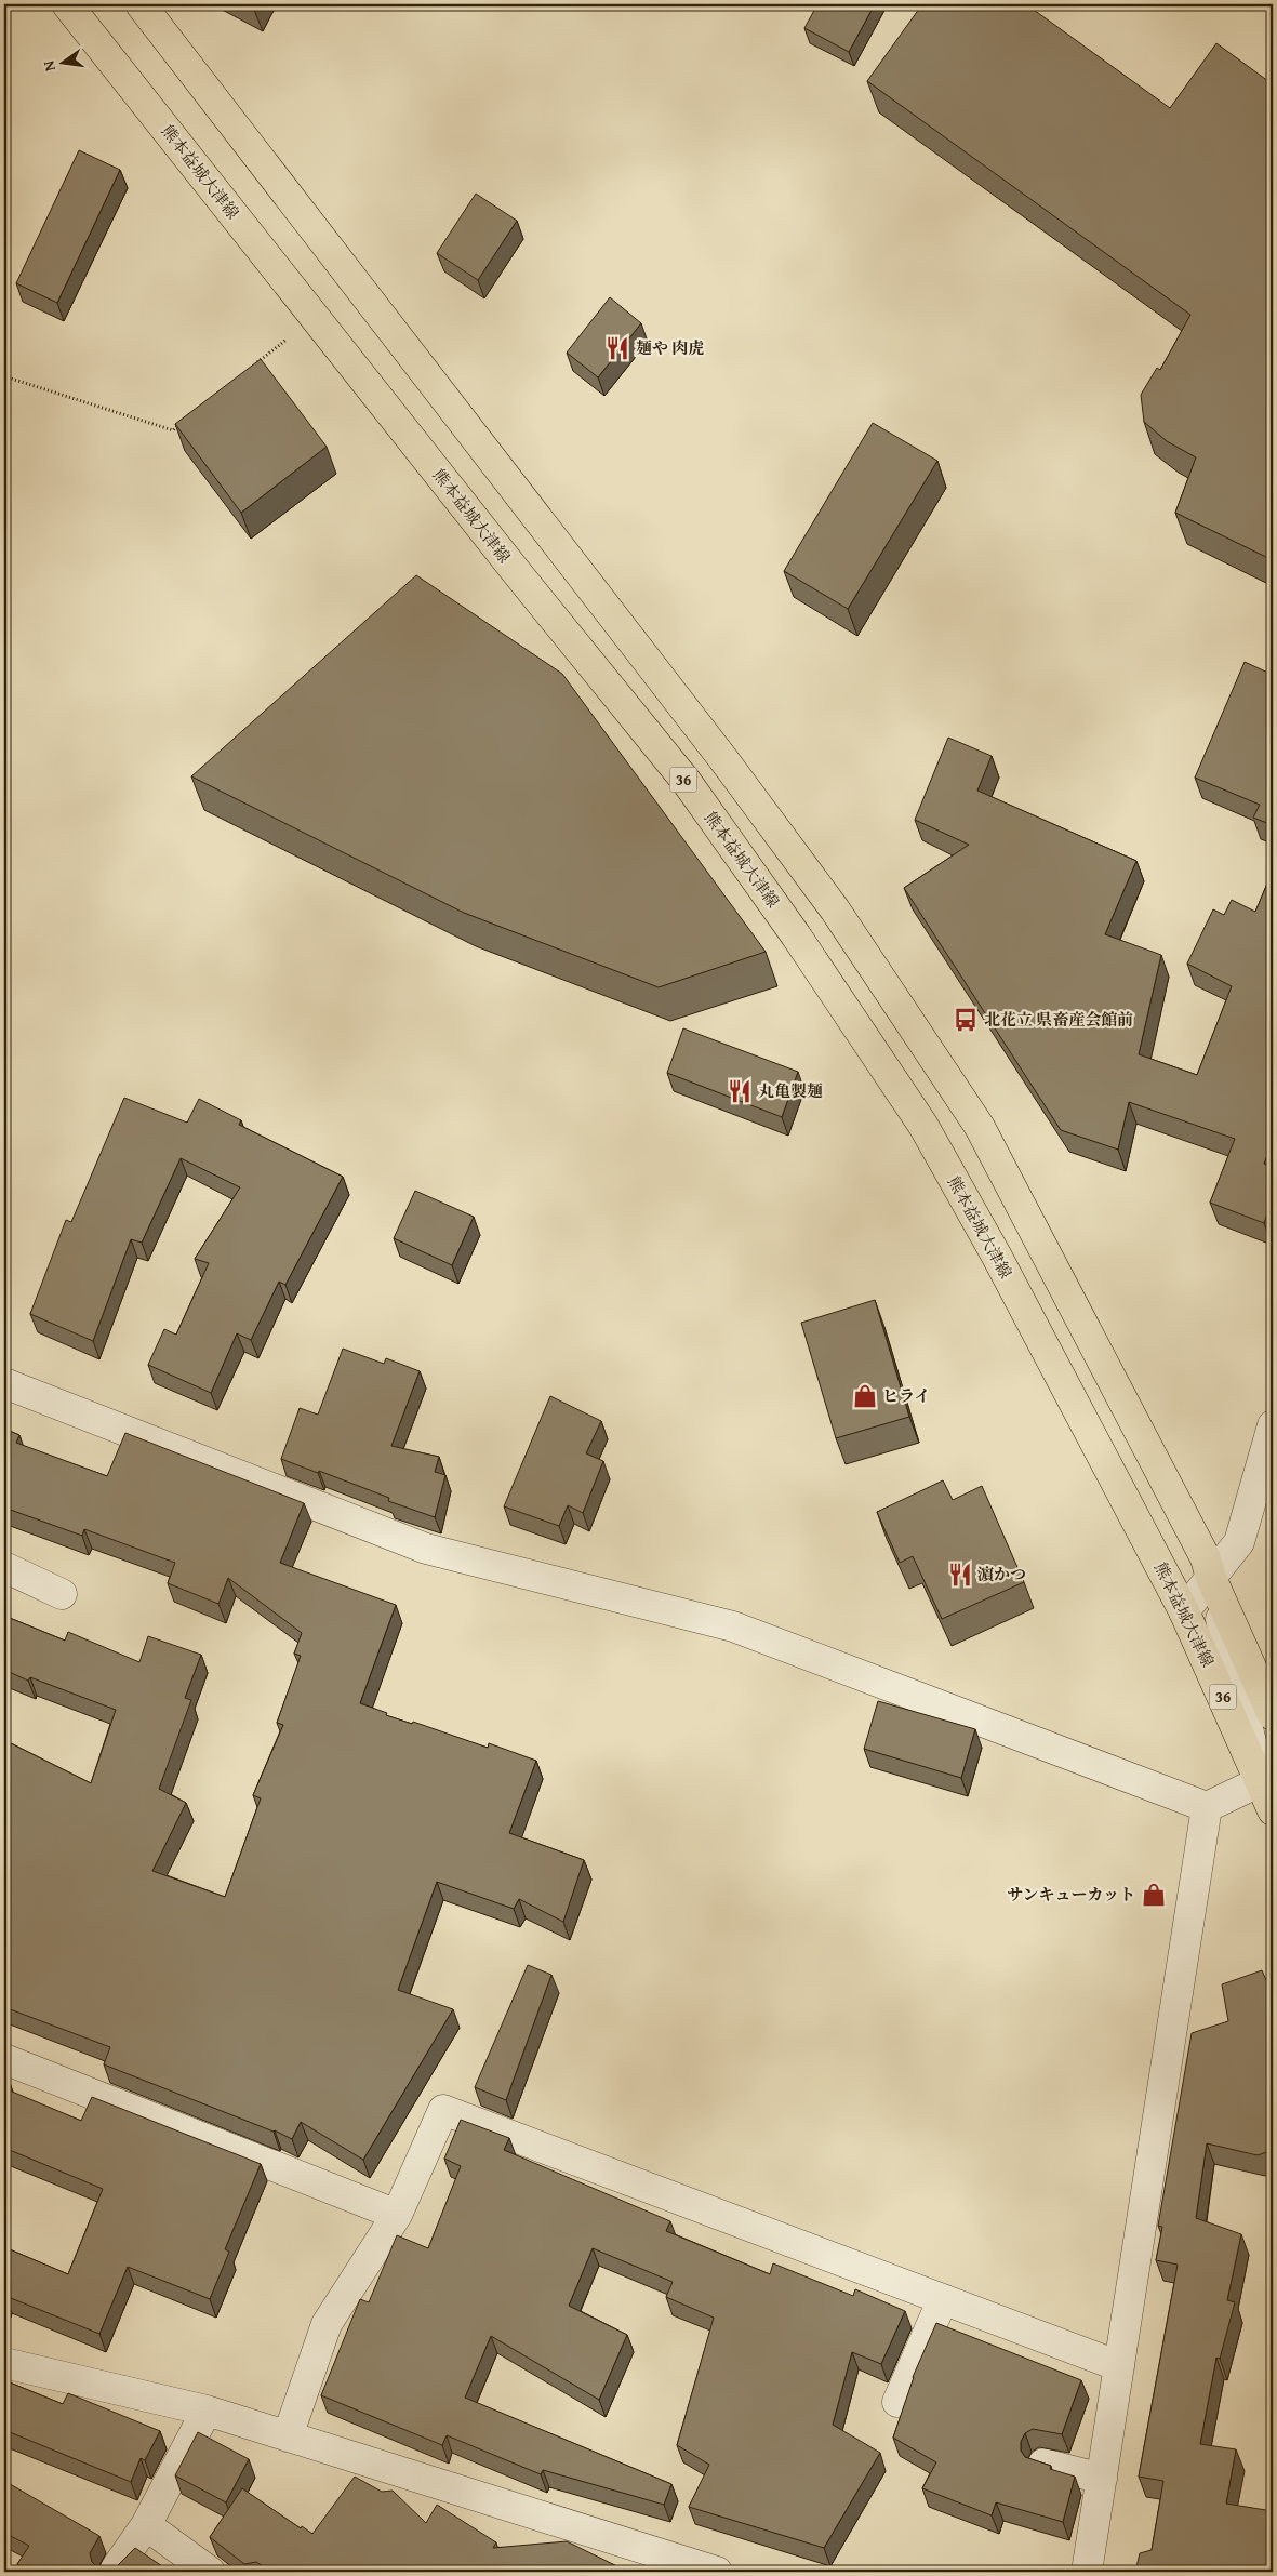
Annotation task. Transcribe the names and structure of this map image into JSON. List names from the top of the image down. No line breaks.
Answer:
{"streets":{"main road":["熊本益城大津線","36"]},"places":{"restaurant":["麺や 肉虎","丸亀製麺","濵かつ"],"bus stop":["北花立 県畜産会館前"],"shop":["ヒライ","サンキューカット"]},"north":"left"}
